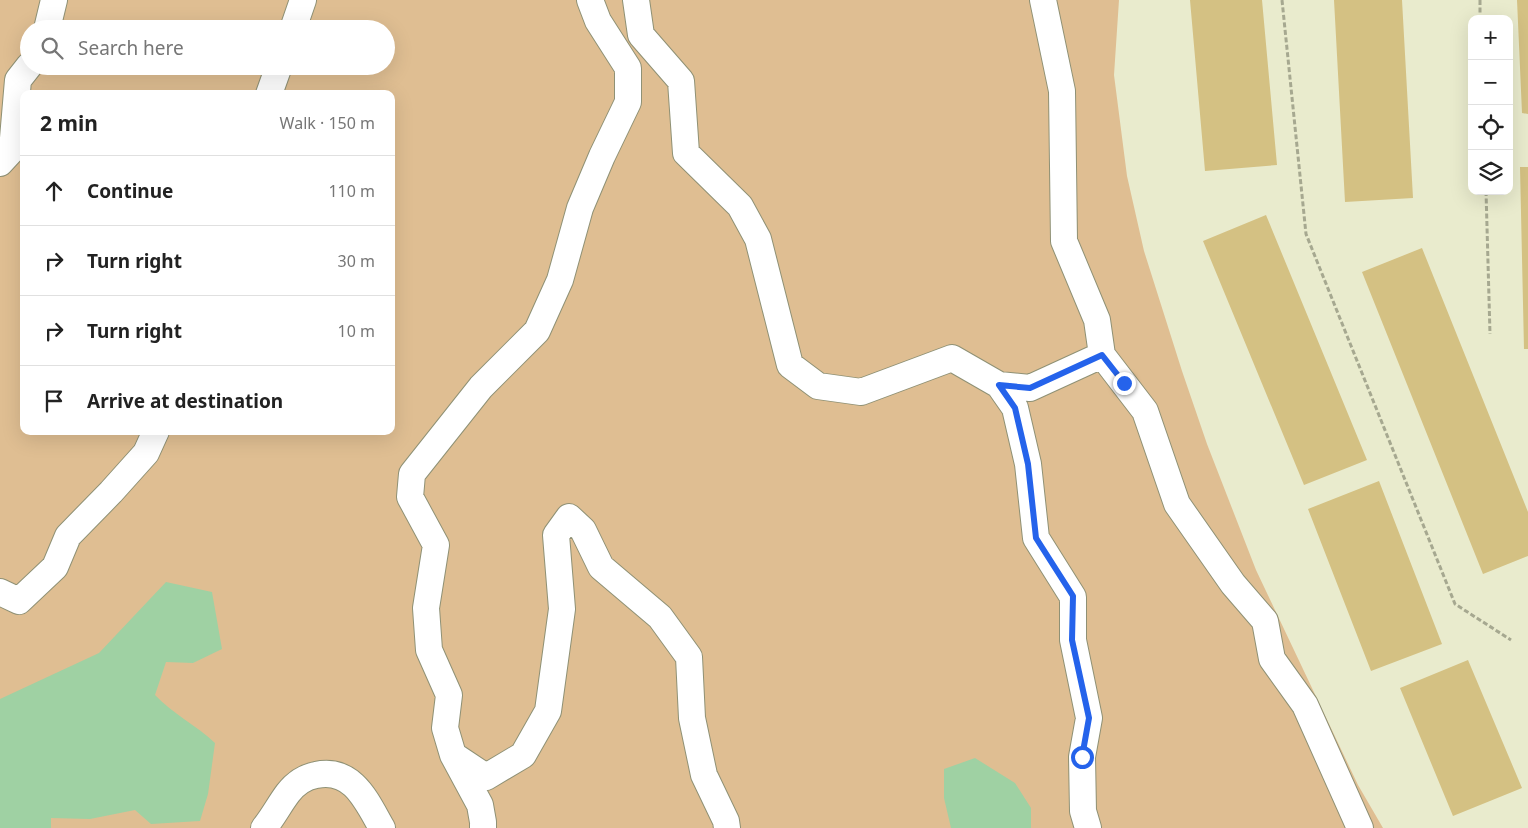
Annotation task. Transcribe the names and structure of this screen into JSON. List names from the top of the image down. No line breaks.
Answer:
{"page":{"map_buttons":["+","−"],"search":"Search here","heading":["2 min","Walk · 150 m"],"list":[["Continue","110 m"],["Turn right","30 m"],["Turn right","10 m"],"Arrive at destination"]}}
